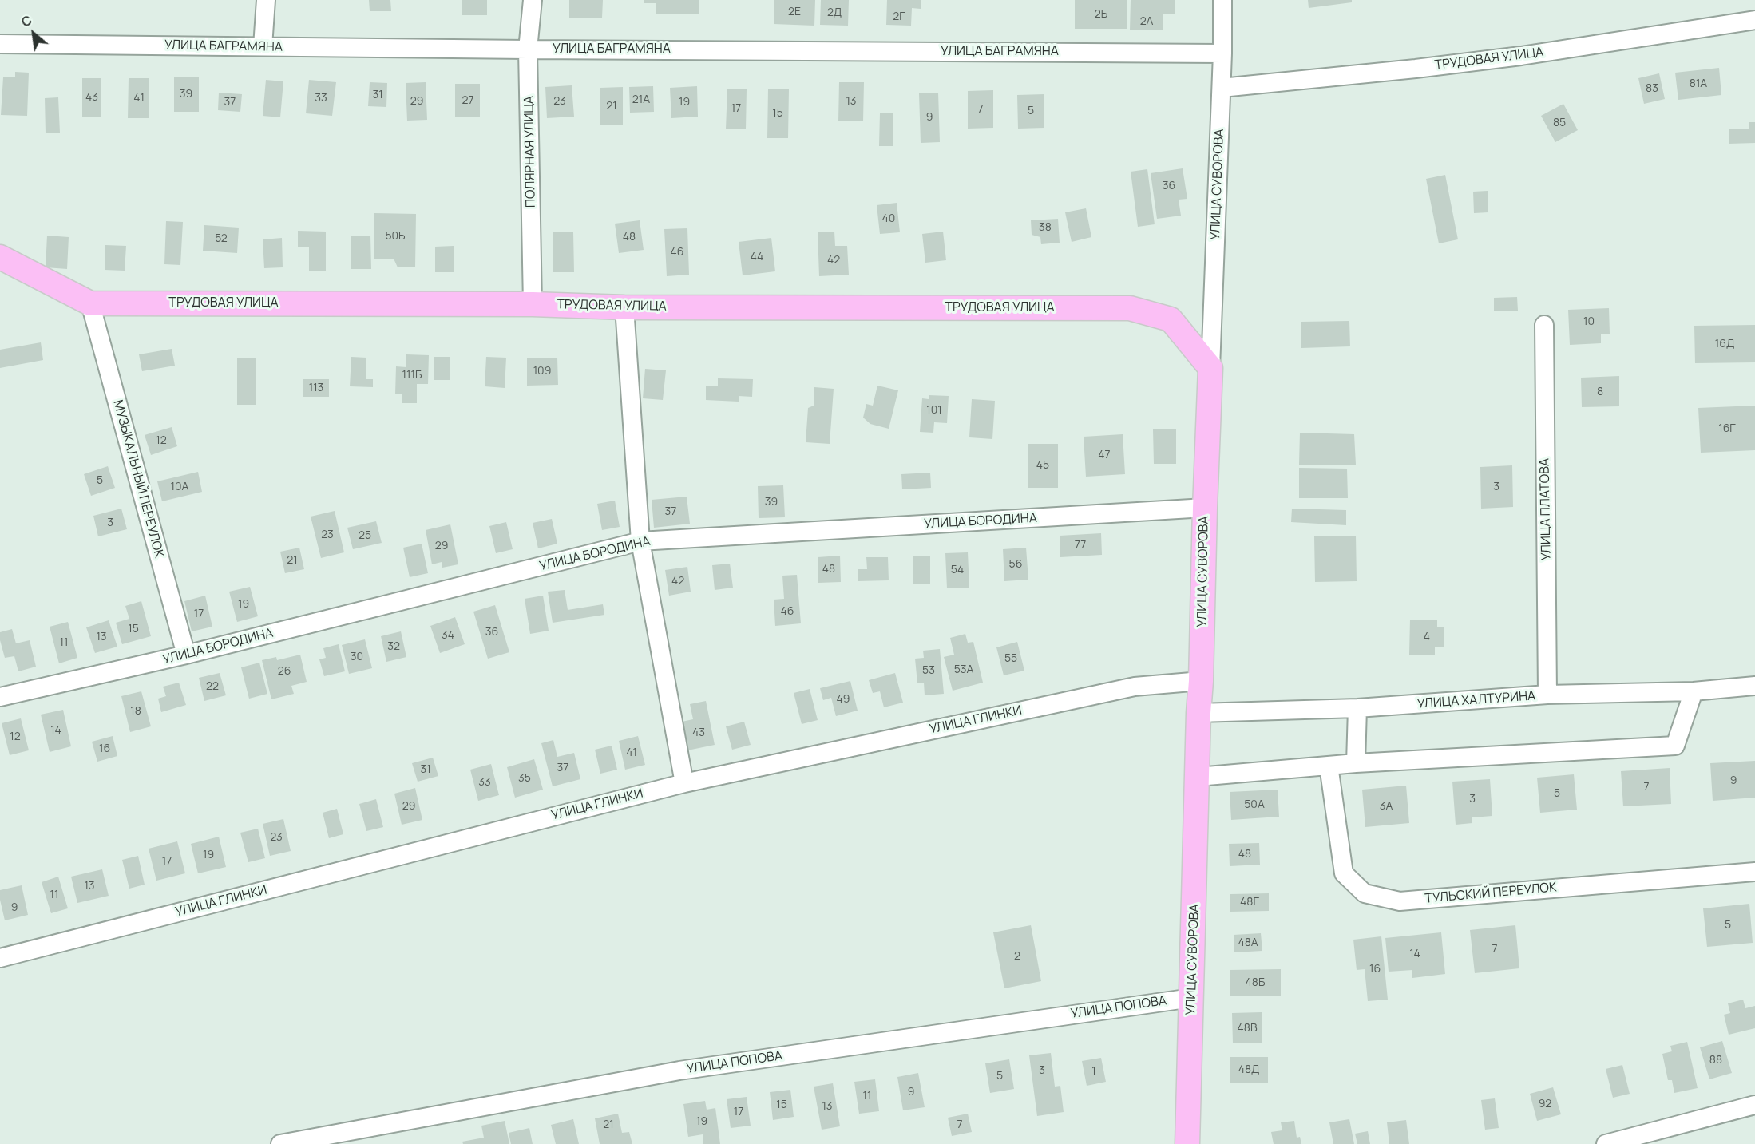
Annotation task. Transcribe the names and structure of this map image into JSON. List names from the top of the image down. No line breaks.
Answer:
{"streets":{"main road":["ТРУДОВАЯ УЛИЦА","УЛИЦА СУВОРОВА"],"street":["УЛИЦА БАГРАМЯНА","ПОЛЯРНАЯ УЛИЦА","МУЗЫКАЛЬНЫЙ ПЕРЕУЛОК","УЛИЦА ПЛАТОВА","УЛИЦА БОРОДИНА","УЛИЦА ХАЛТУРИНА","УЛИЦА ГЛИНКИ","ТУЛЬСКИЙ ПЕРЕУЛОК","УЛИЦА ПОПОВА"]},"crossings":[["УЛИЦА БАГРАМЯНА","ПОЛЯРНАЯ УЛИЦА"],["УЛИЦА БАГРАМЯНА","УЛИЦА СУВОРОВА"],["ТРУДОВАЯ УЛИЦА","ПОЛЯРНАЯ УЛИЦА"],["ТРУДОВАЯ УЛИЦА","УЛИЦА СУВОРОВА"],["ТРУДОВАЯ УЛИЦА","МУЗЫКАЛЬНЫЙ ПЕРЕУЛОК"],["УЛИЦА СУВОРОВА","УЛИЦА БОРОДИНА"],["УЛИЦА СУВОРОВА","УЛИЦА ХАЛТУРИНА"],["УЛИЦА СУВОРОВА","УЛИЦА ГЛИНКИ"],["УЛИЦА СУВОРОВА","УЛИЦА ПОПОВА"],["МУЗЫКАЛЬНЫЙ ПЕРЕУЛОК","УЛИЦА БОРОДИНА"],["УЛИЦА ПЛАТОВА","УЛИЦА ХАЛТУРИНА"]],"house_numbers":["2Е","2Д","2Б","2Г","2А","81А","83","39","31","43","41","33","21А","27","29","23","13","37","19","21","17","7","5","15","9","85","36","40","38","50Б","48","52","46","44","42","10","16Д","109","111Б","113","8","101","16Г","12","47","45","5","10А","3","39","37","3","23","25","77","29","21","56","48","54","42","19","46","17","15","36","34","13","4","11","32","30","55","53А","53","26","22","49","18","14","43","12","16","41","37","31","35","9","33","7","5","3","50А","29","3А","23","48","19","17","13","11","48Г","9","5","48А","7","14","2","16","48Б","48В","88","48Д","3","1","5","9","11","92","15","13","17","19","21","7"],"north":"top left"}
